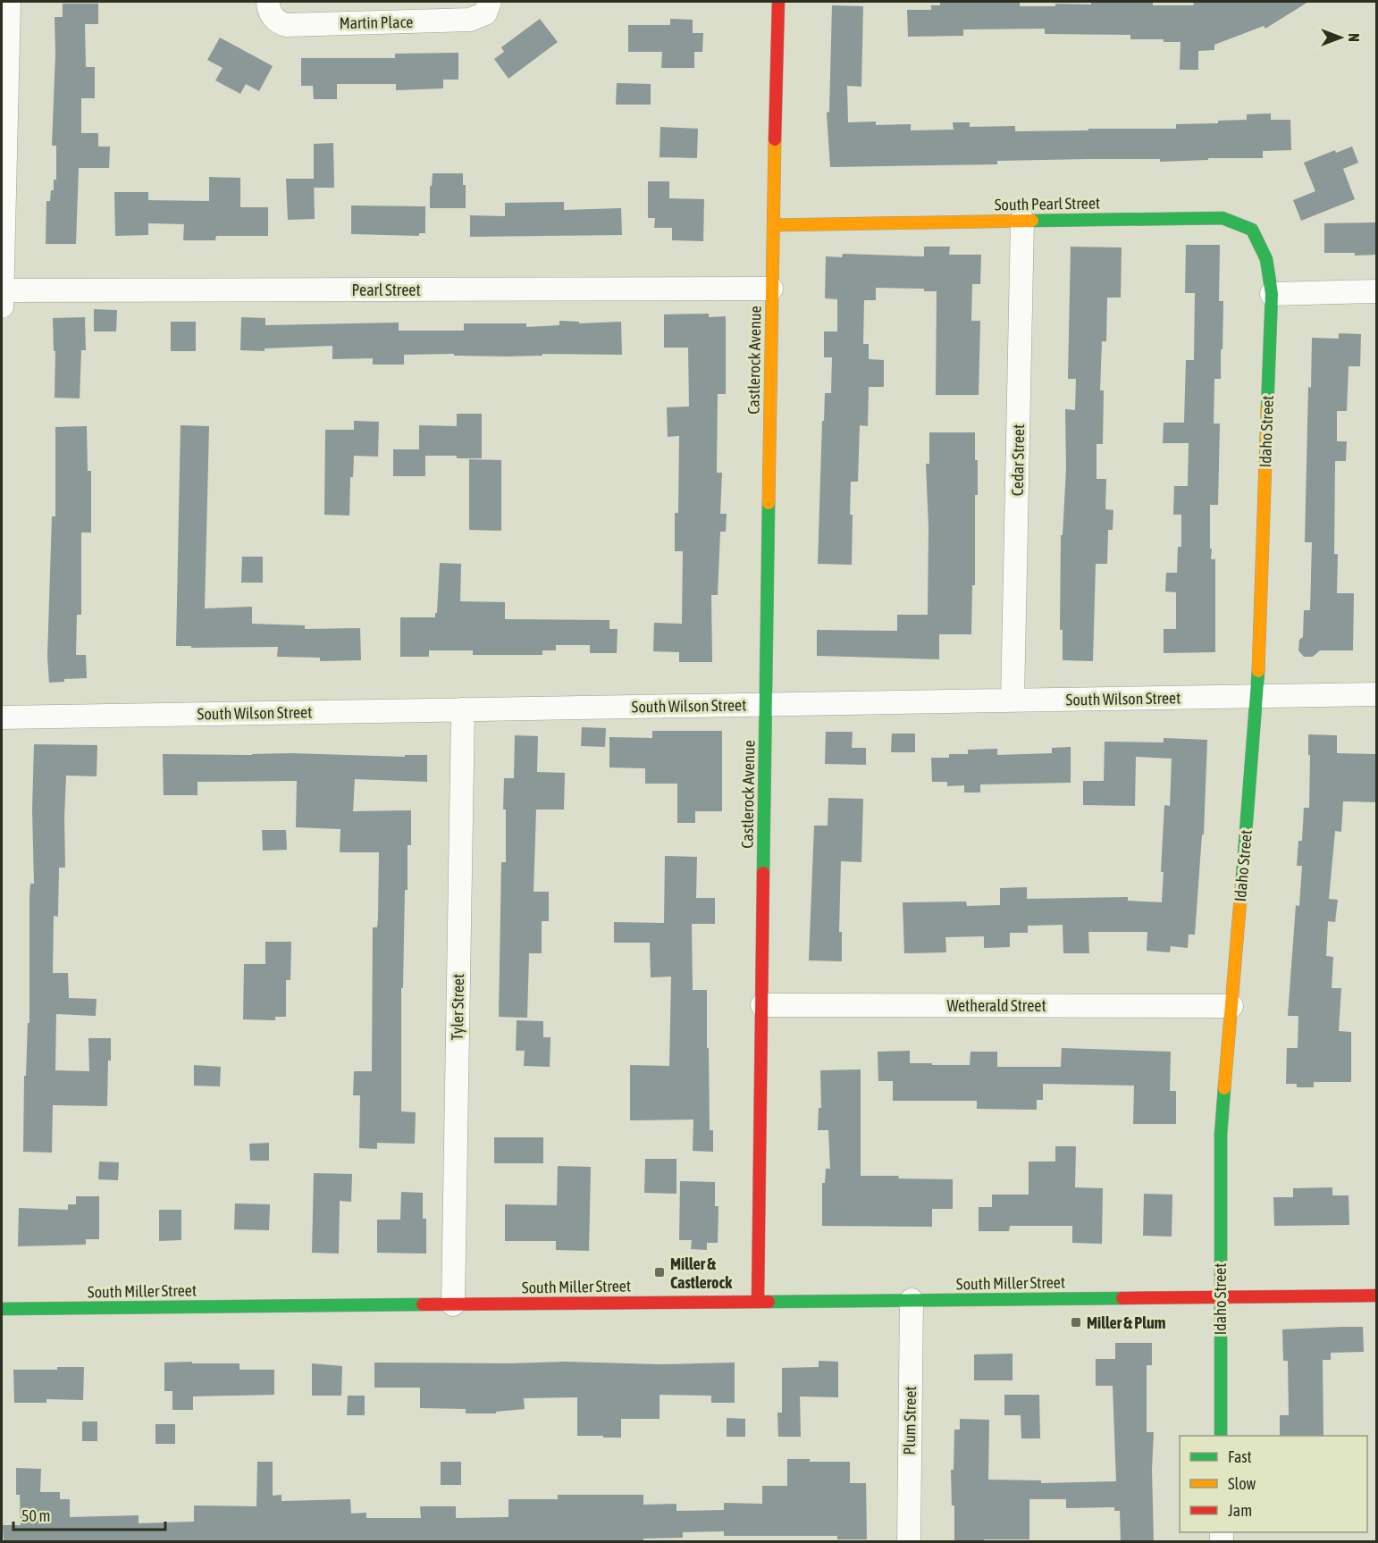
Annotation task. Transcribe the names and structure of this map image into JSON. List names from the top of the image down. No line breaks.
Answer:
{"streets":{"street":["Martin Place","South Pearl Street","Pearl Street","Castlerock Avenue","Idaho Street","Cedar Street","South Wilson Street","Wetherald Street","Tyler Street","South Miller Street","Plum Street"]},"crossings":[["South Pearl Street","Castlerock Avenue"],["South Pearl Street","Idaho Street"],["South Pearl Street","Cedar Street"],["Pearl Street","Castlerock Avenue"],["Castlerock Avenue","South Wilson Street"],["Castlerock Avenue","Wetherald Street"],["Castlerock Avenue","South Miller Street"],["Idaho Street","South Wilson Street"],["Idaho Street","Wetherald Street"],["Idaho Street","South Miller Street"],["Cedar Street","South Wilson Street"],["South Wilson Street","Tyler Street"],["Tyler Street","South Miller Street"],["South Miller Street","Plum Street"]],"places":{"transit":["Miller & Castlerock","Miller & Plum"]},"legend":["Fast","Slow","Jam"],"scale_bar":"50 m","north":"right"}
